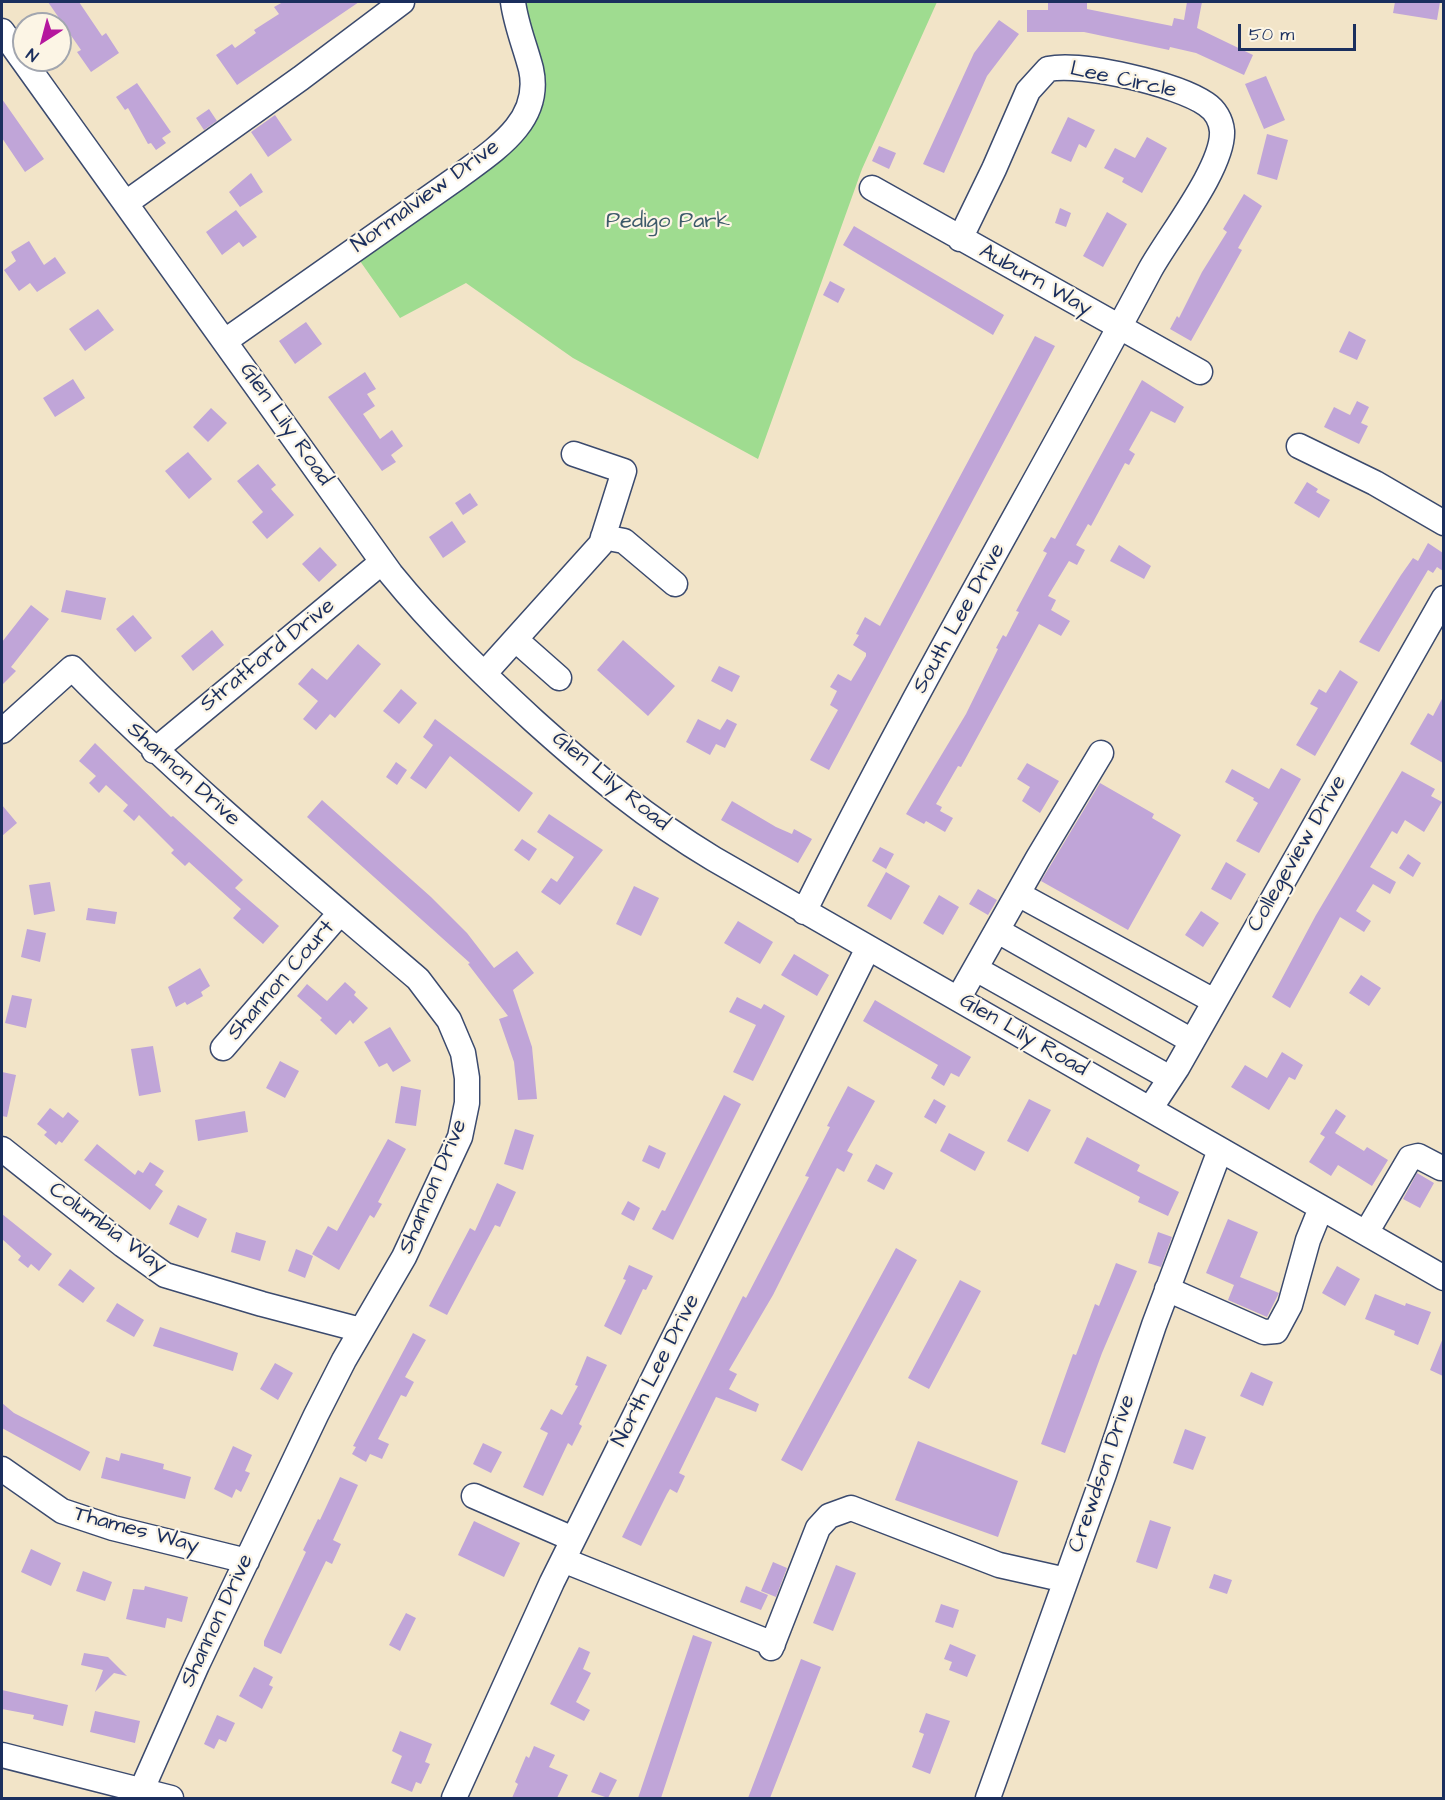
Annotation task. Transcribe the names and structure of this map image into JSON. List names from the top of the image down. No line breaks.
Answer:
{"streets":{"street":["Lee Circle","Normalview Drive","Auburn Way","Glen Lily Road","South Lee Drive","Stratford Drive","Shannon Drive","Collegeview Drive","Shannon Court","Columbia Way","North Lee Drive","Crewdson Drive","Thames Way"]},"crossings":[["Lee Circle","Auburn Way"],["Lee Circle","South Lee Drive"],["Normalview Drive","Glen Lily Road"],["Auburn Way","South Lee Drive"],["Glen Lily Road","South Lee Drive"],["Glen Lily Road","Stratford Drive"],["Glen Lily Road","Collegeview Drive"],["Glen Lily Road","North Lee Drive"],["Glen Lily Road","Crewdson Drive"],["Stratford Drive","Shannon Drive"],["Shannon Drive","Shannon Court"],["Shannon Drive","Columbia Way"],["Shannon Drive","Thames Way"]],"parks":["Pedigo Park"],"scale_bar":"50 m","north":"bottom left"}
